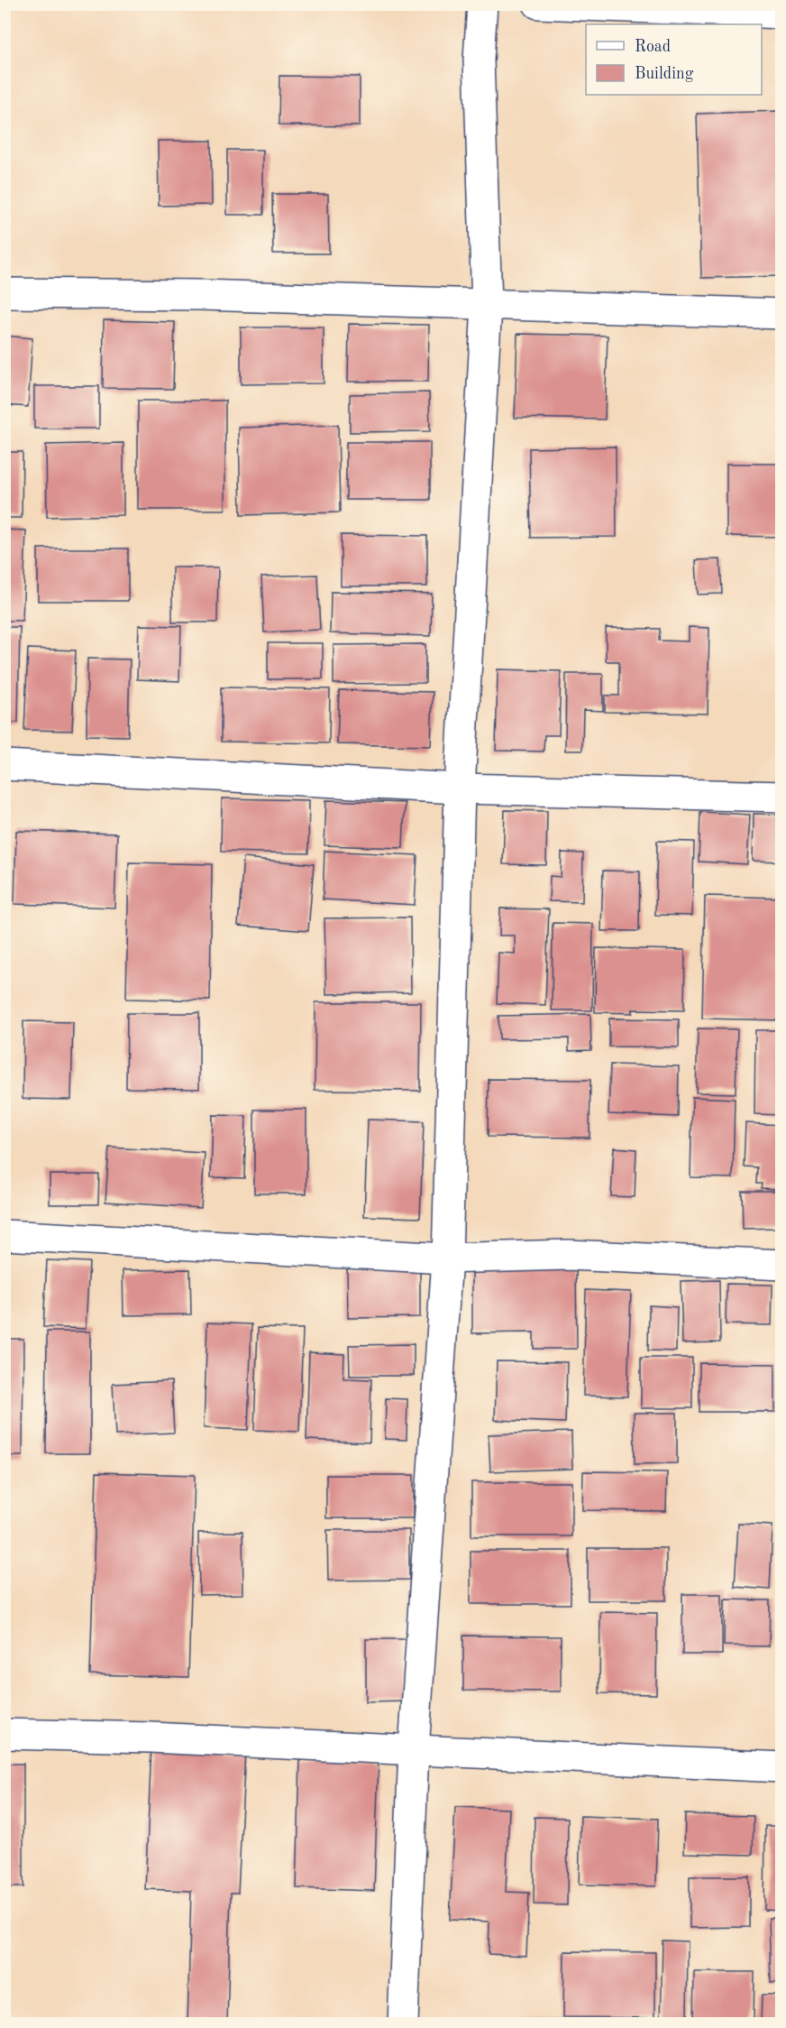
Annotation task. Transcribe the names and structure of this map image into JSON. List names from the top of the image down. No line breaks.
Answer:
{"legend":["Road","Building"]}
